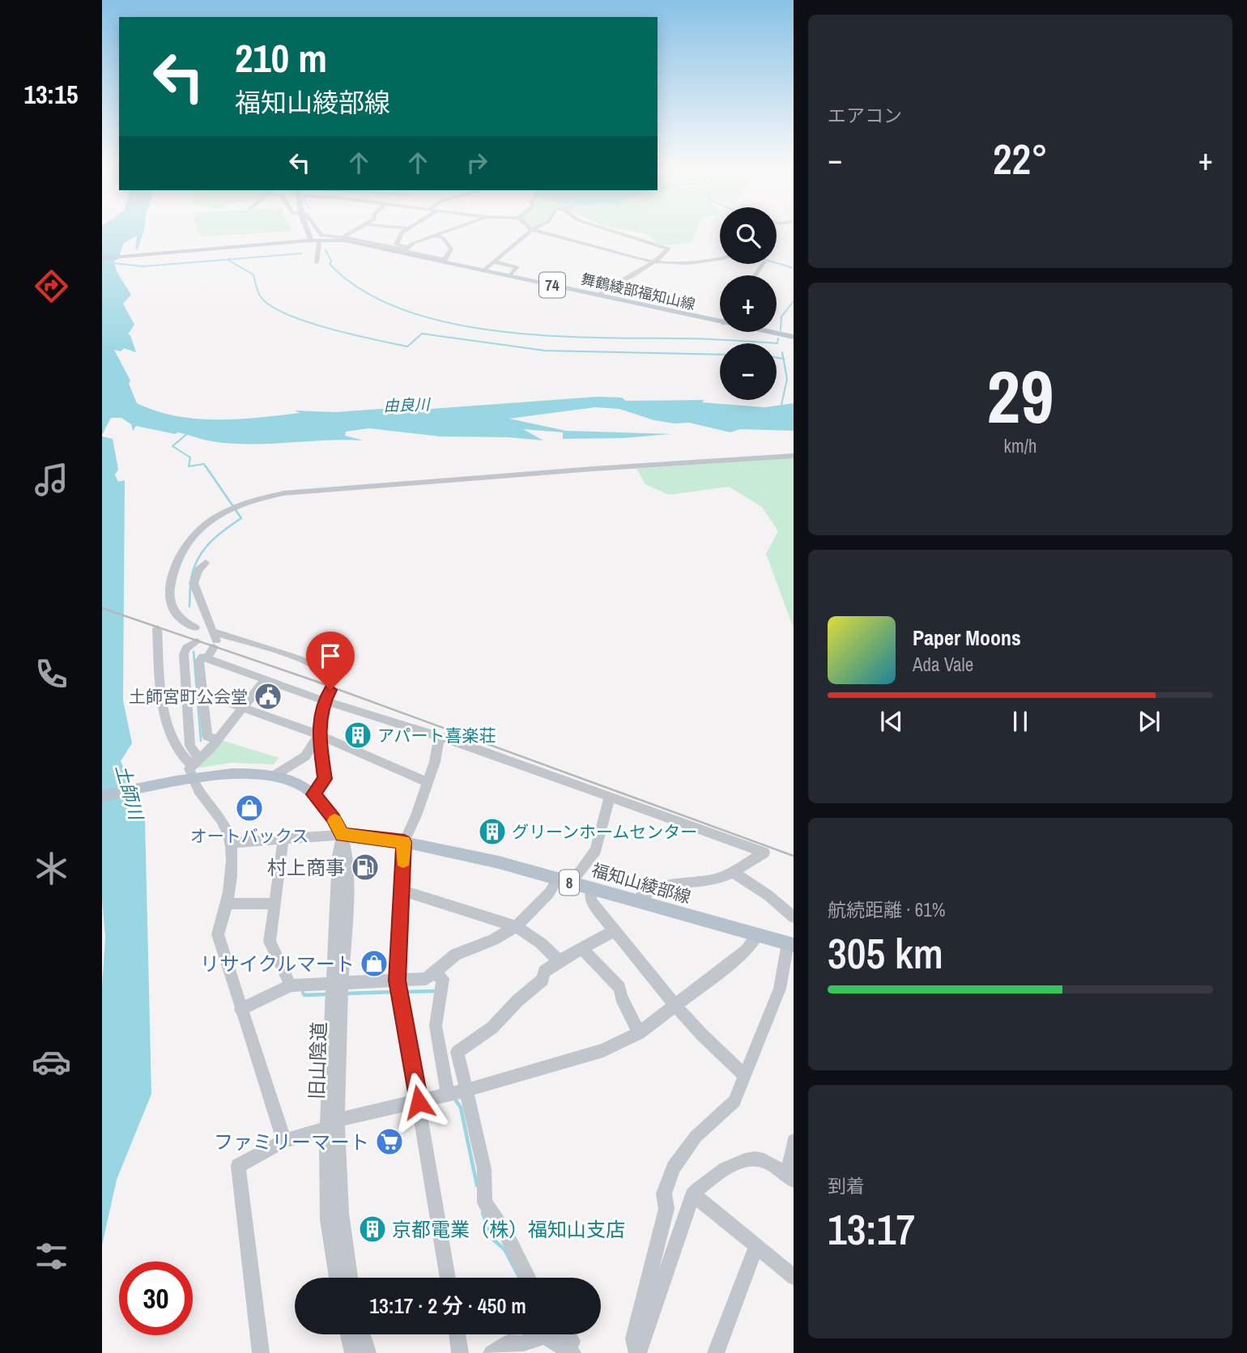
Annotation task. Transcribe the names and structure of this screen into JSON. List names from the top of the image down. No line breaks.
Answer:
{"streets":{"main road":["74","舞鶴綾部福知山線","8","福知山綾部線"],"street":["旧山陰道"]},"crossings":[["福知山綾部線","旧山陰道"]],"water":["由良川","土師川"],"places":{"public building":["土師宮町公会堂"],"building":["アパート喜楽荘","グリーンホームセンター","京都電業（株）福知山支店"],"shop":["オートバックス","リサイクルマート"],"fuel station":["村上商事"],"supermarket":["ファミリーマート"]},"page":{"tabs":"13:15","tile":["エアコン",["29","km/h"],["航続距離 · 61%","305 km"],["到着","13:17"]],"turn":["210 m","福知山綾部線"],"heat":["−","22°","+"],"map_buttons":["+","−"],"song":["Paper Moons","Ada Vale"],"limit":"30","trip":"13:17 · 2 分 · 450 m"}}
